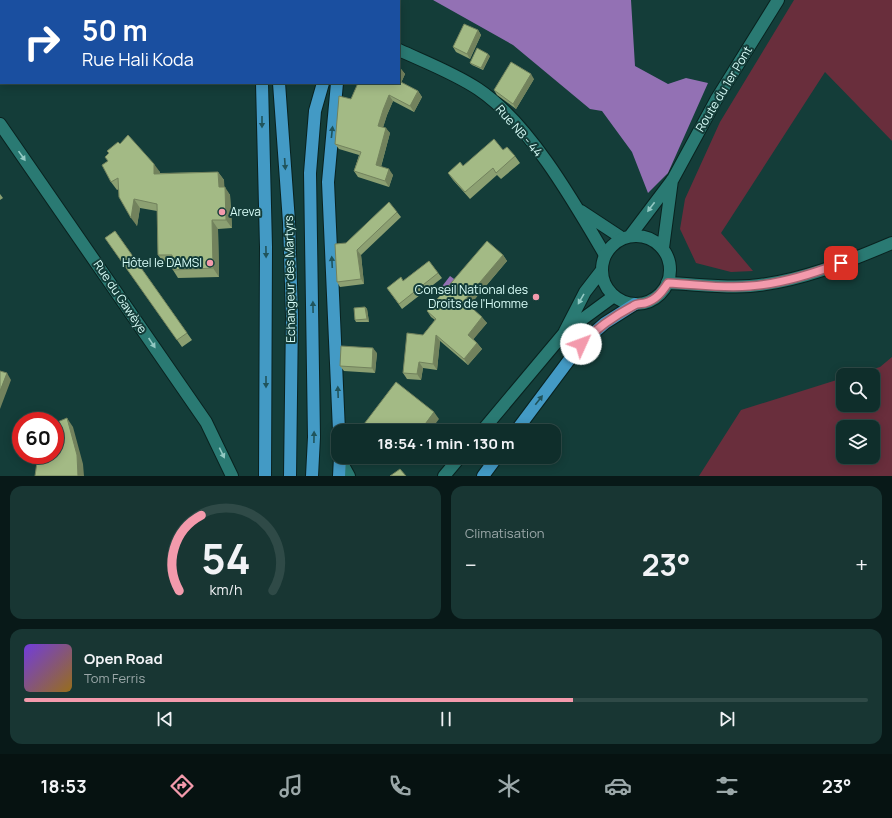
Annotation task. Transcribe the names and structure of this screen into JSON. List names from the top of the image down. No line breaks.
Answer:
{"streets":{"main road":["Echangeur des Martyrs"],"street":["Route du 1er Pont","Rue NB - 44","Rue du Gawèye"]},"crossings":[["Route du 1er Pont","Rue NB - 44"]],"one_way":["Rue du Gawèye"],"places":["Areva","Hôtel le DAMSI","Conseil National des Droits de l'Homme"],"page":{"turn":["50 m","Rue Hali Koda"],"limit":"60","trip":"18:54 · 1 min · 130 m","tile":"Climatisation","heat":["−","23°","+"],"song":["Open Road","Tom Ferris"],"tabs":["18:53","23°"],"gauge":["54","km/h"]}}
